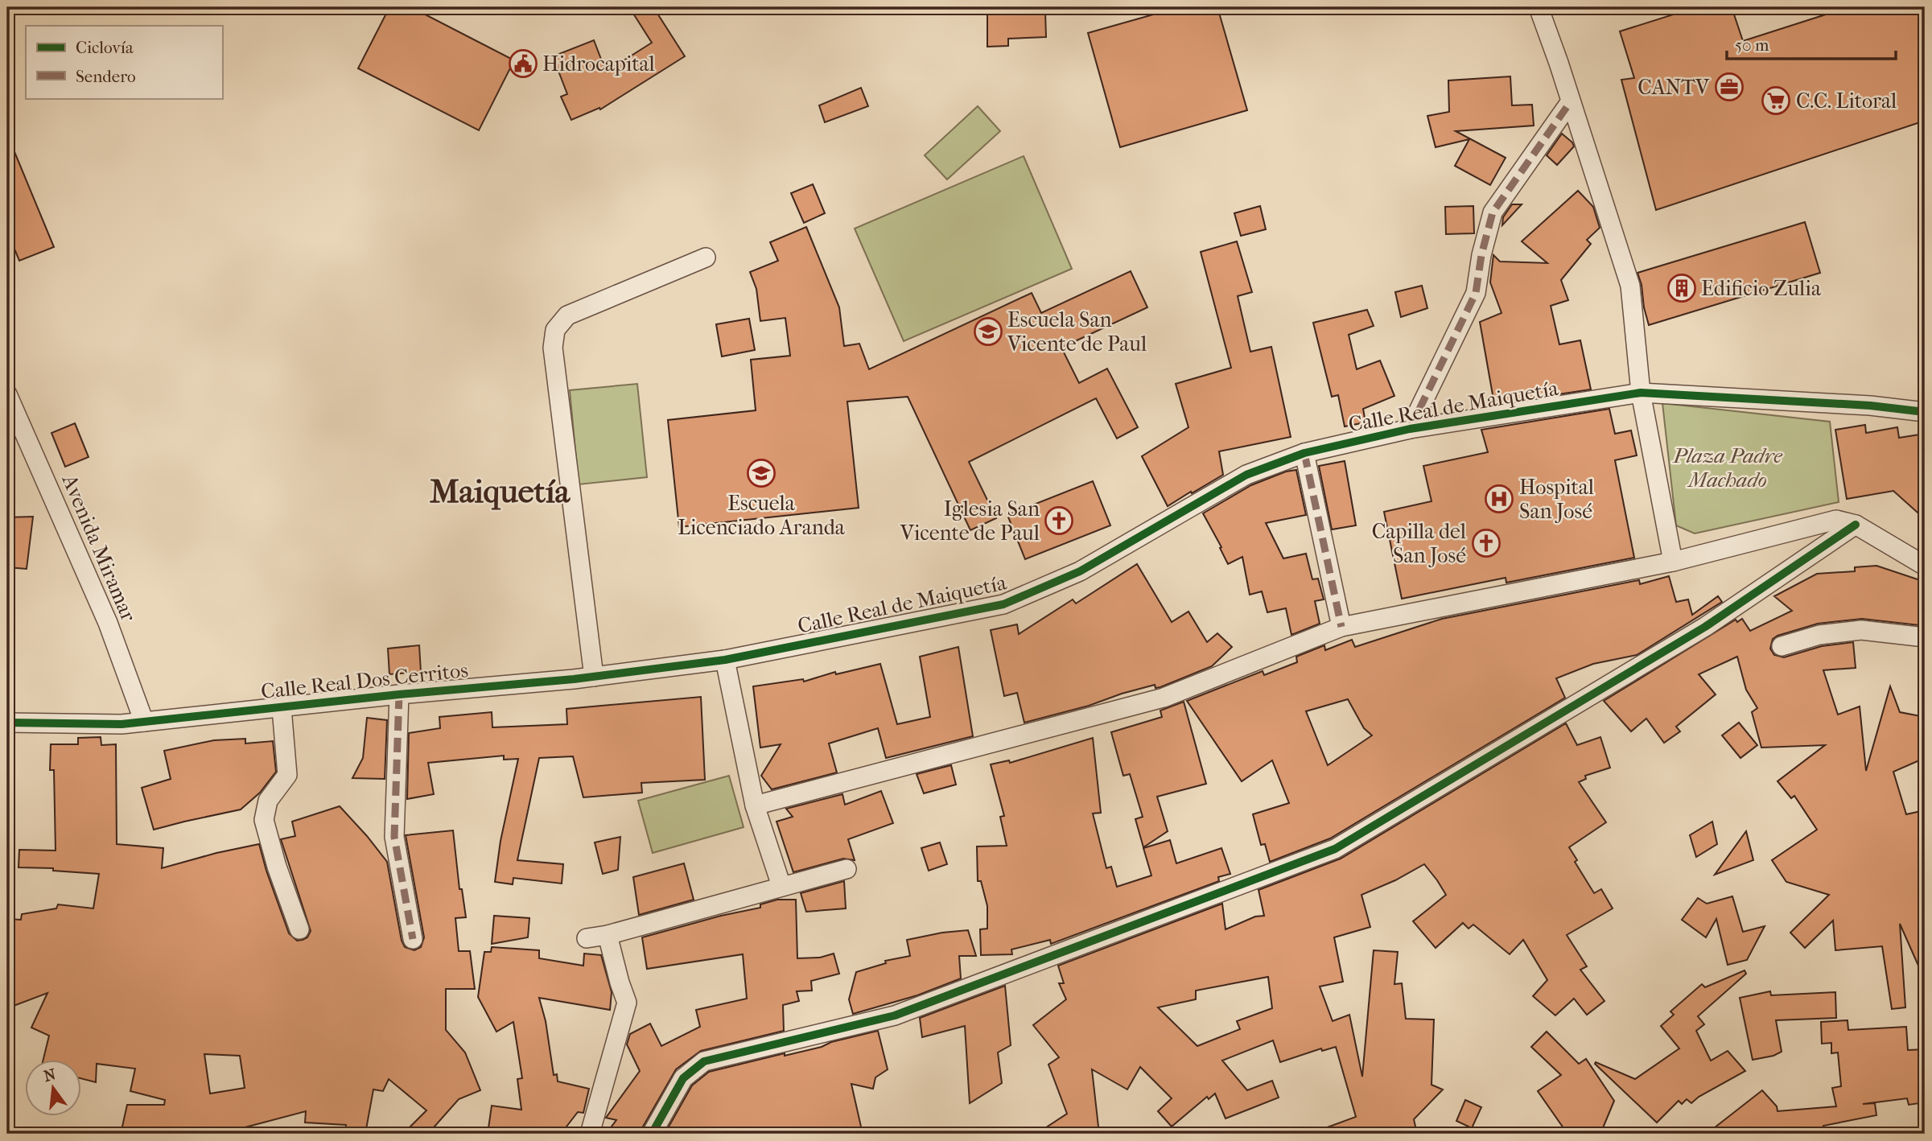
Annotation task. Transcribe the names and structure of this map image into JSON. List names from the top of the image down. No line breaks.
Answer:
{"streets":{"street":["Calle Real de Maiquetía","Avenida Miramar","Calle Real Dos Cerritos"]},"crossings":[["Calle Real de Maiquetía","Calle Real Dos Cerritos"],["Avenida Miramar","Calle Real Dos Cerritos"]],"districts":["Maiquetía"],"parks":["Plaza Padre Machado"],"places":{"public building":["Hidrocapital"],"office":["CANTV"],"supermarket":["C.C. Litoral"],"building":["Edificio Zulia"],"school or university":["Escuela San Vicente de Paul","Escuela Licenciado Aranda"],"hospital":["Hospital San José"],"church":["Iglesia San Vicente de Paul","Capilla del San José"]},"legend":["Ciclovía","Sendero"],"scale_bar":"50 m","north":"top"}
